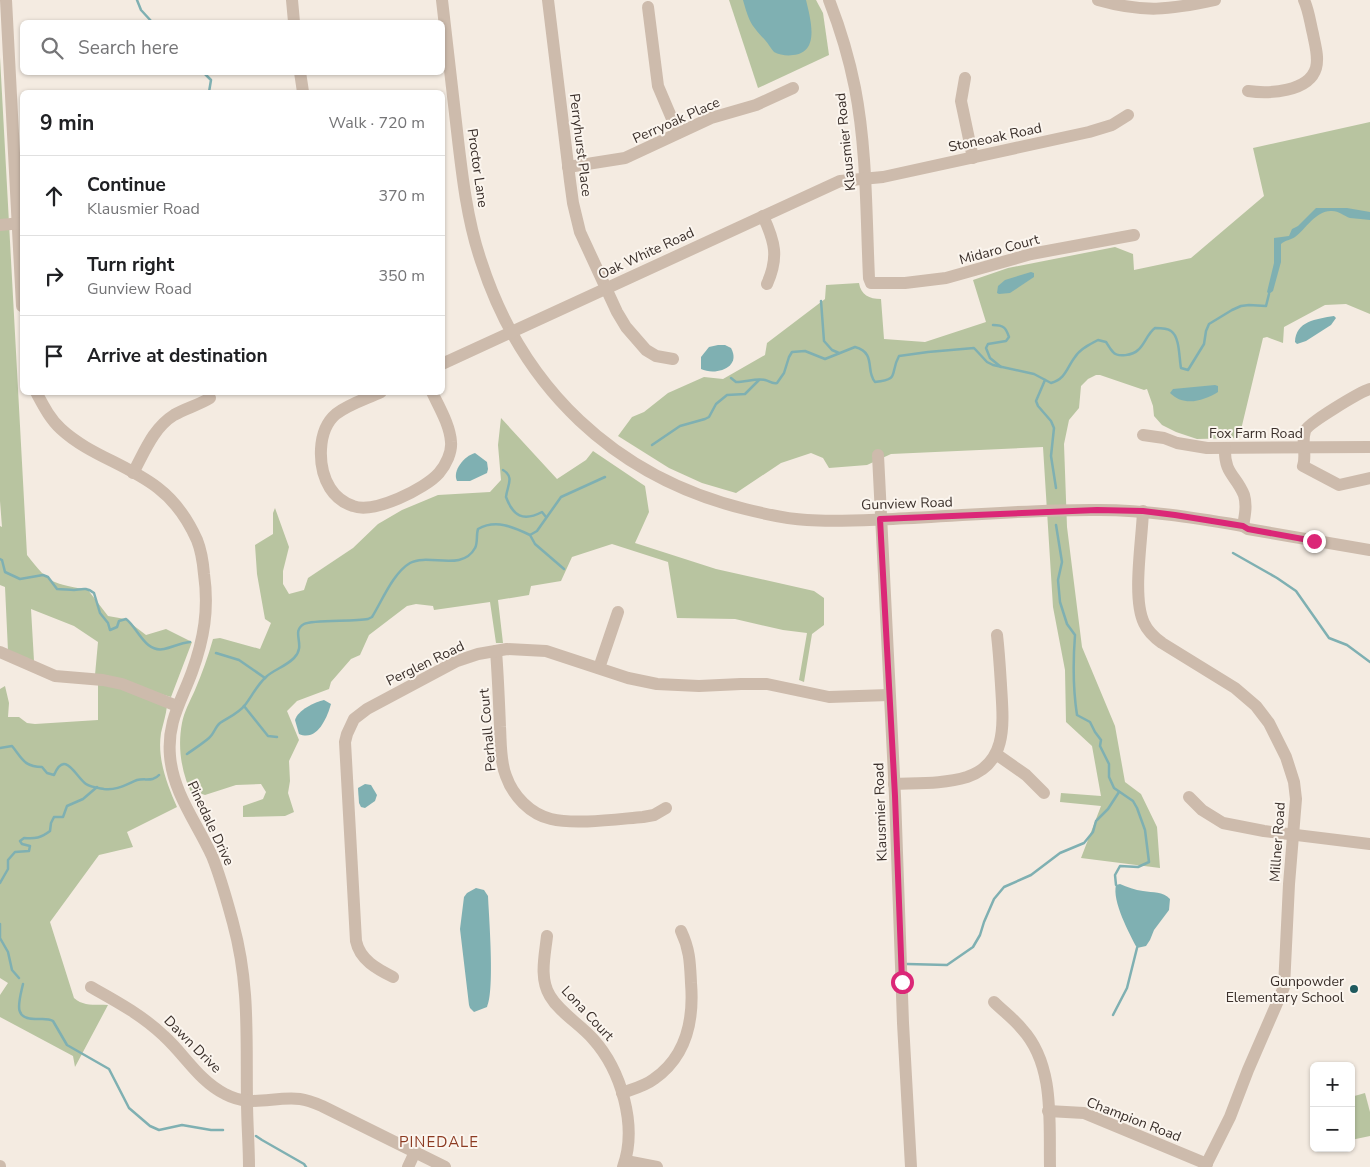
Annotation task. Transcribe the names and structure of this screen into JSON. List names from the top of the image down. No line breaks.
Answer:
{"streets":{"street":["Perryoak Place","Stoneoak Road","Klausmier Road","Perryhurst Place","Proctor Lane","Midaro Court","Oak White Road","Fox Farm Road","Gunview Road","Perglen Road","Perhall Court","Pinedale Drive","Millner Road","Lona Court","Dawn Drive","Champion Road"]},"crossings":[["Perryoak Place","Perryhurst Place"],["Stoneoak Road","Klausmier Road"],["Stoneoak Road","Oak White Road"],["Klausmier Road","Midaro Court"],["Klausmier Road","Oak White Road"],["Klausmier Road","Gunview Road"],["Klausmier Road","Perglen Road"],["Perryhurst Place","Oak White Road"],["Proctor Lane","Oak White Road"],["Proctor Lane","Gunview Road"],["Oak White Road","Gunview Road"],["Gunview Road","Millner Road"],["Perglen Road","Perhall Court"],["Pinedale Drive","Dawn Drive"],["Millner Road","Champion Road"]],"districts":["PINEDALE"],"places":["Gunpowder Elementary School"],"page":{"search":"Search here","heading":["9 min","Walk · 720 m"],"list":[["Continue","Klausmier Road","370 m"],["Turn right","Gunview Road","350 m"],"Arrive at destination"],"map_buttons":["+","−"]}}
